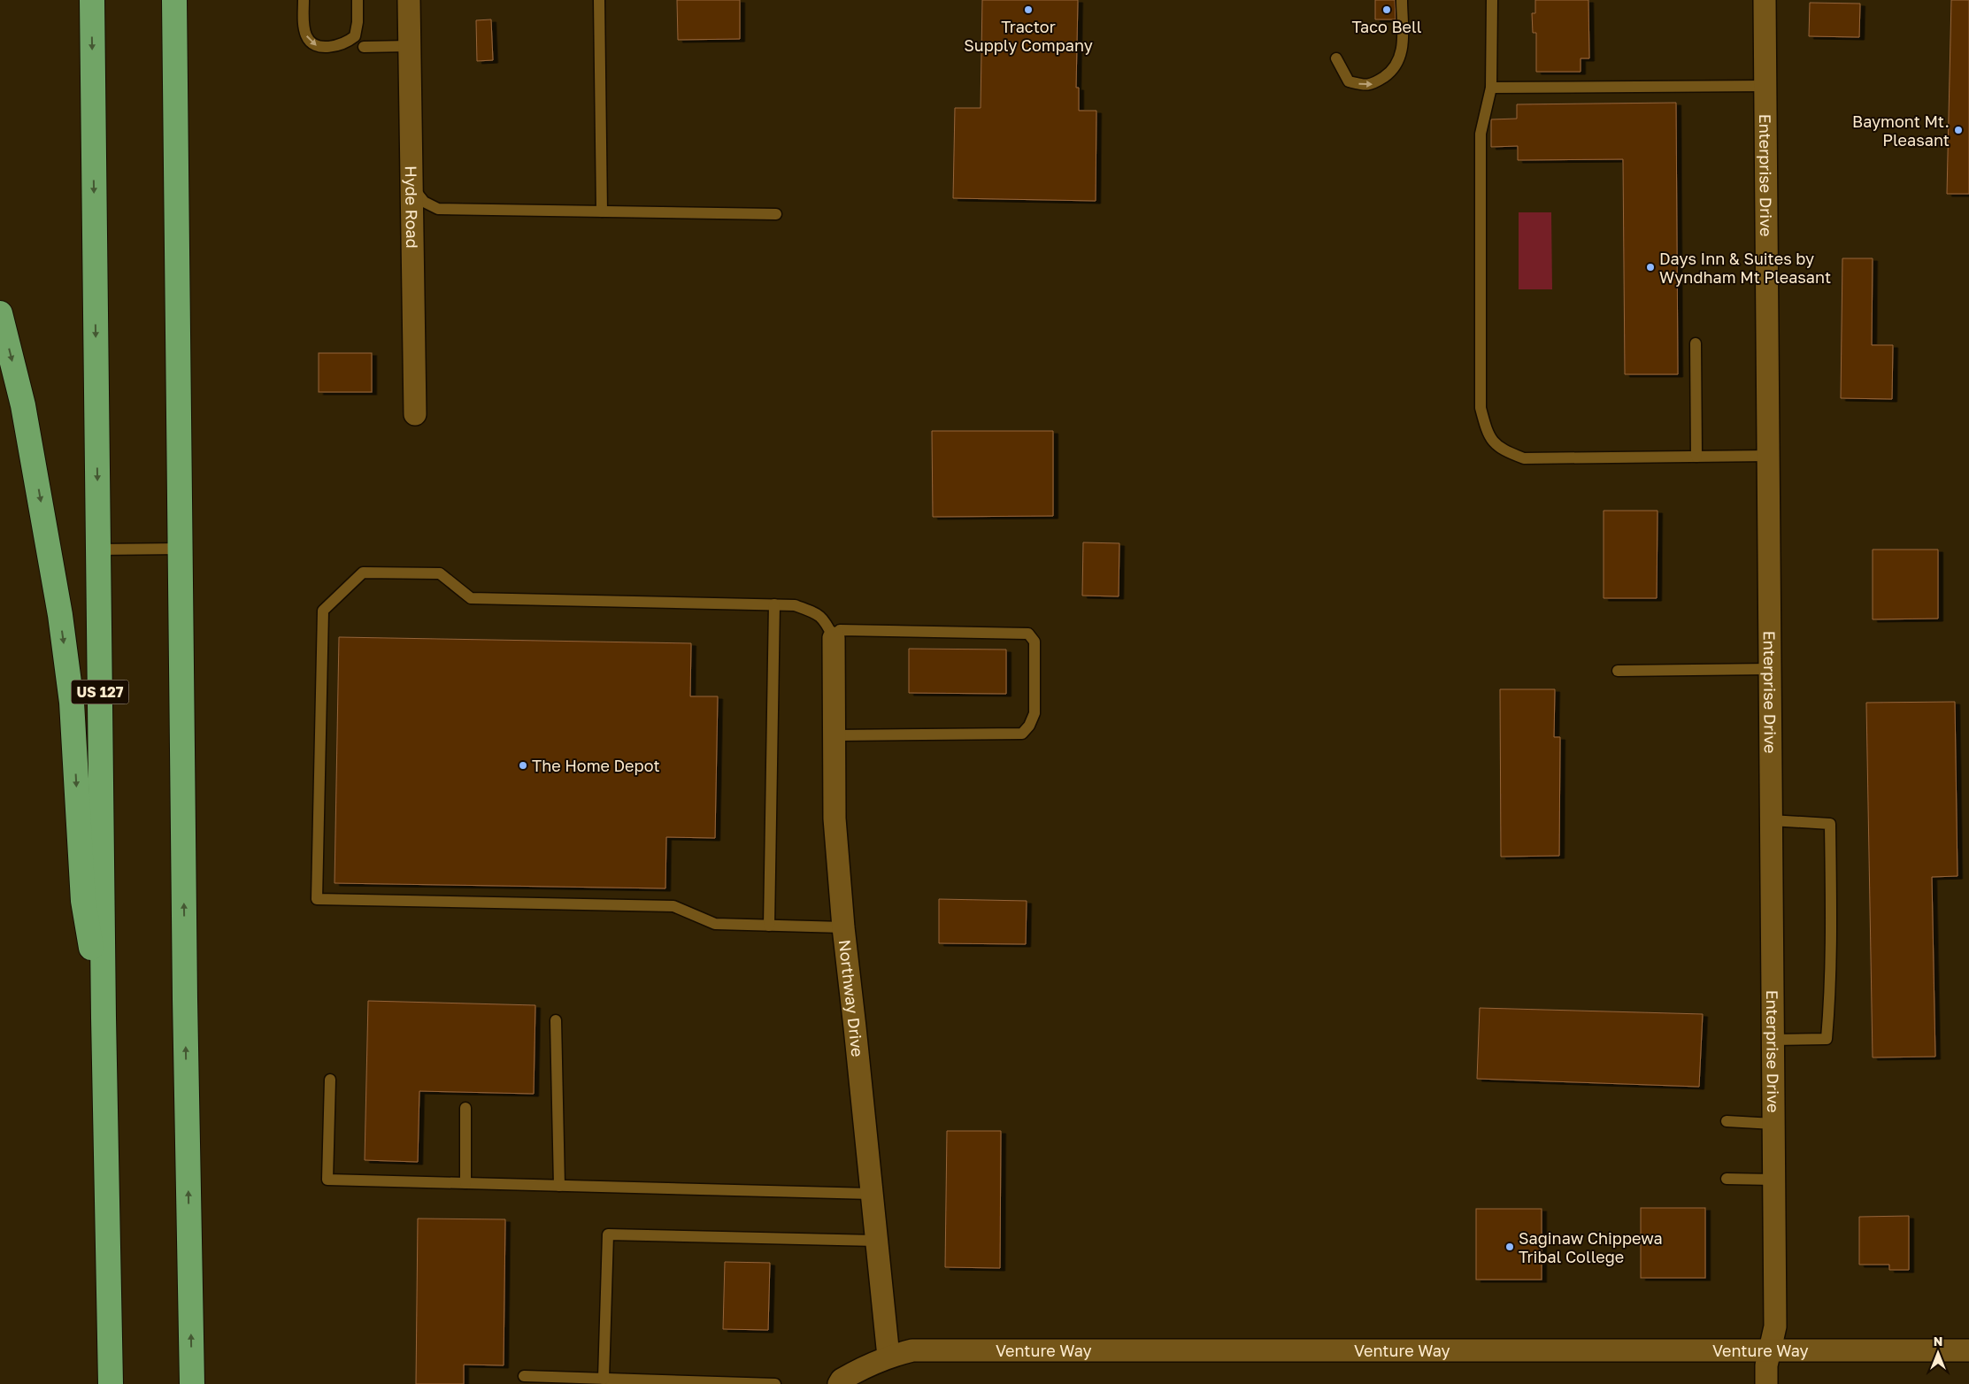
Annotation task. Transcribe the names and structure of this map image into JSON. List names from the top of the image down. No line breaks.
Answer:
{"streets":{"highway":["US 127"],"street":["Enterprise Drive","Hyde Road","Northway Drive","Venture Way"]},"crossings":[["Enterprise Drive","Venture Way"],["Northway Drive","Venture Way"]],"places":["Tractor Supply Company","Taco Bell","Baymont Mt. Pleasant","Days Inn & Suites by Wyndham Mt Pleasant","The Home Depot","Saginaw Chippewa Tribal College"],"north":"top"}
